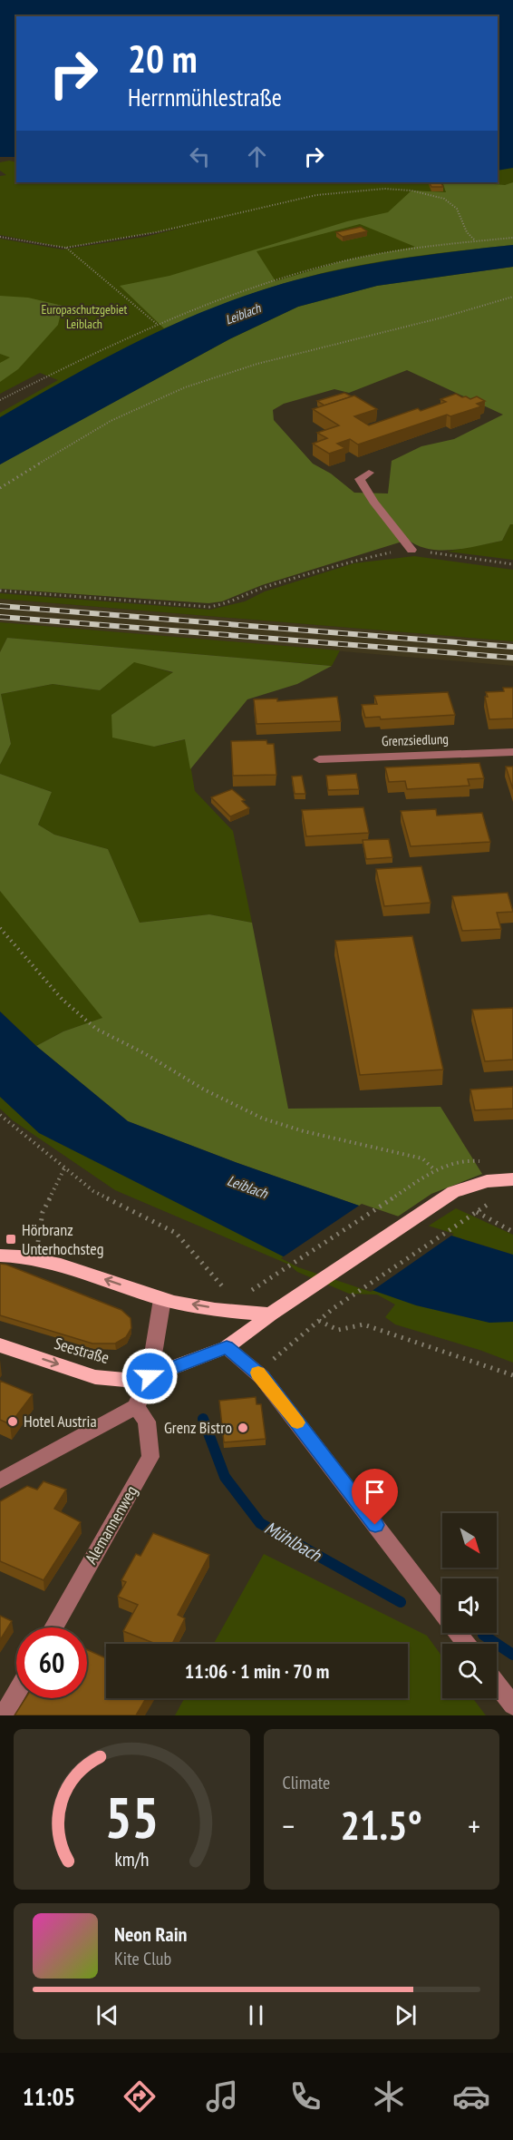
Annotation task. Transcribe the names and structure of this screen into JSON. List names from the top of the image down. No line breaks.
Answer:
{"streets":{"main road":["Seestraße"],"street":["Grenzsiedlung","Alemannenweg"]},"water":["Leiblach","Mühlbach"],"parks":["Europaschutzgebiet Leiblach"],"places":{"transit":["Hörbranz Unterhochsteg"],"other":["Hotel Austria","Grenz Bistro"]},"north":"bottom right","page":{"turn":["20 m","Herrnmühlestraße"],"limit":"60","trip":"11:06 · 1 min · 70 m","tile":"Climate","heat":["−","21.5°","+"],"song":["Neon Rain","Kite Club"],"tabs":"11:05","gauge":["55","km/h"]}}
